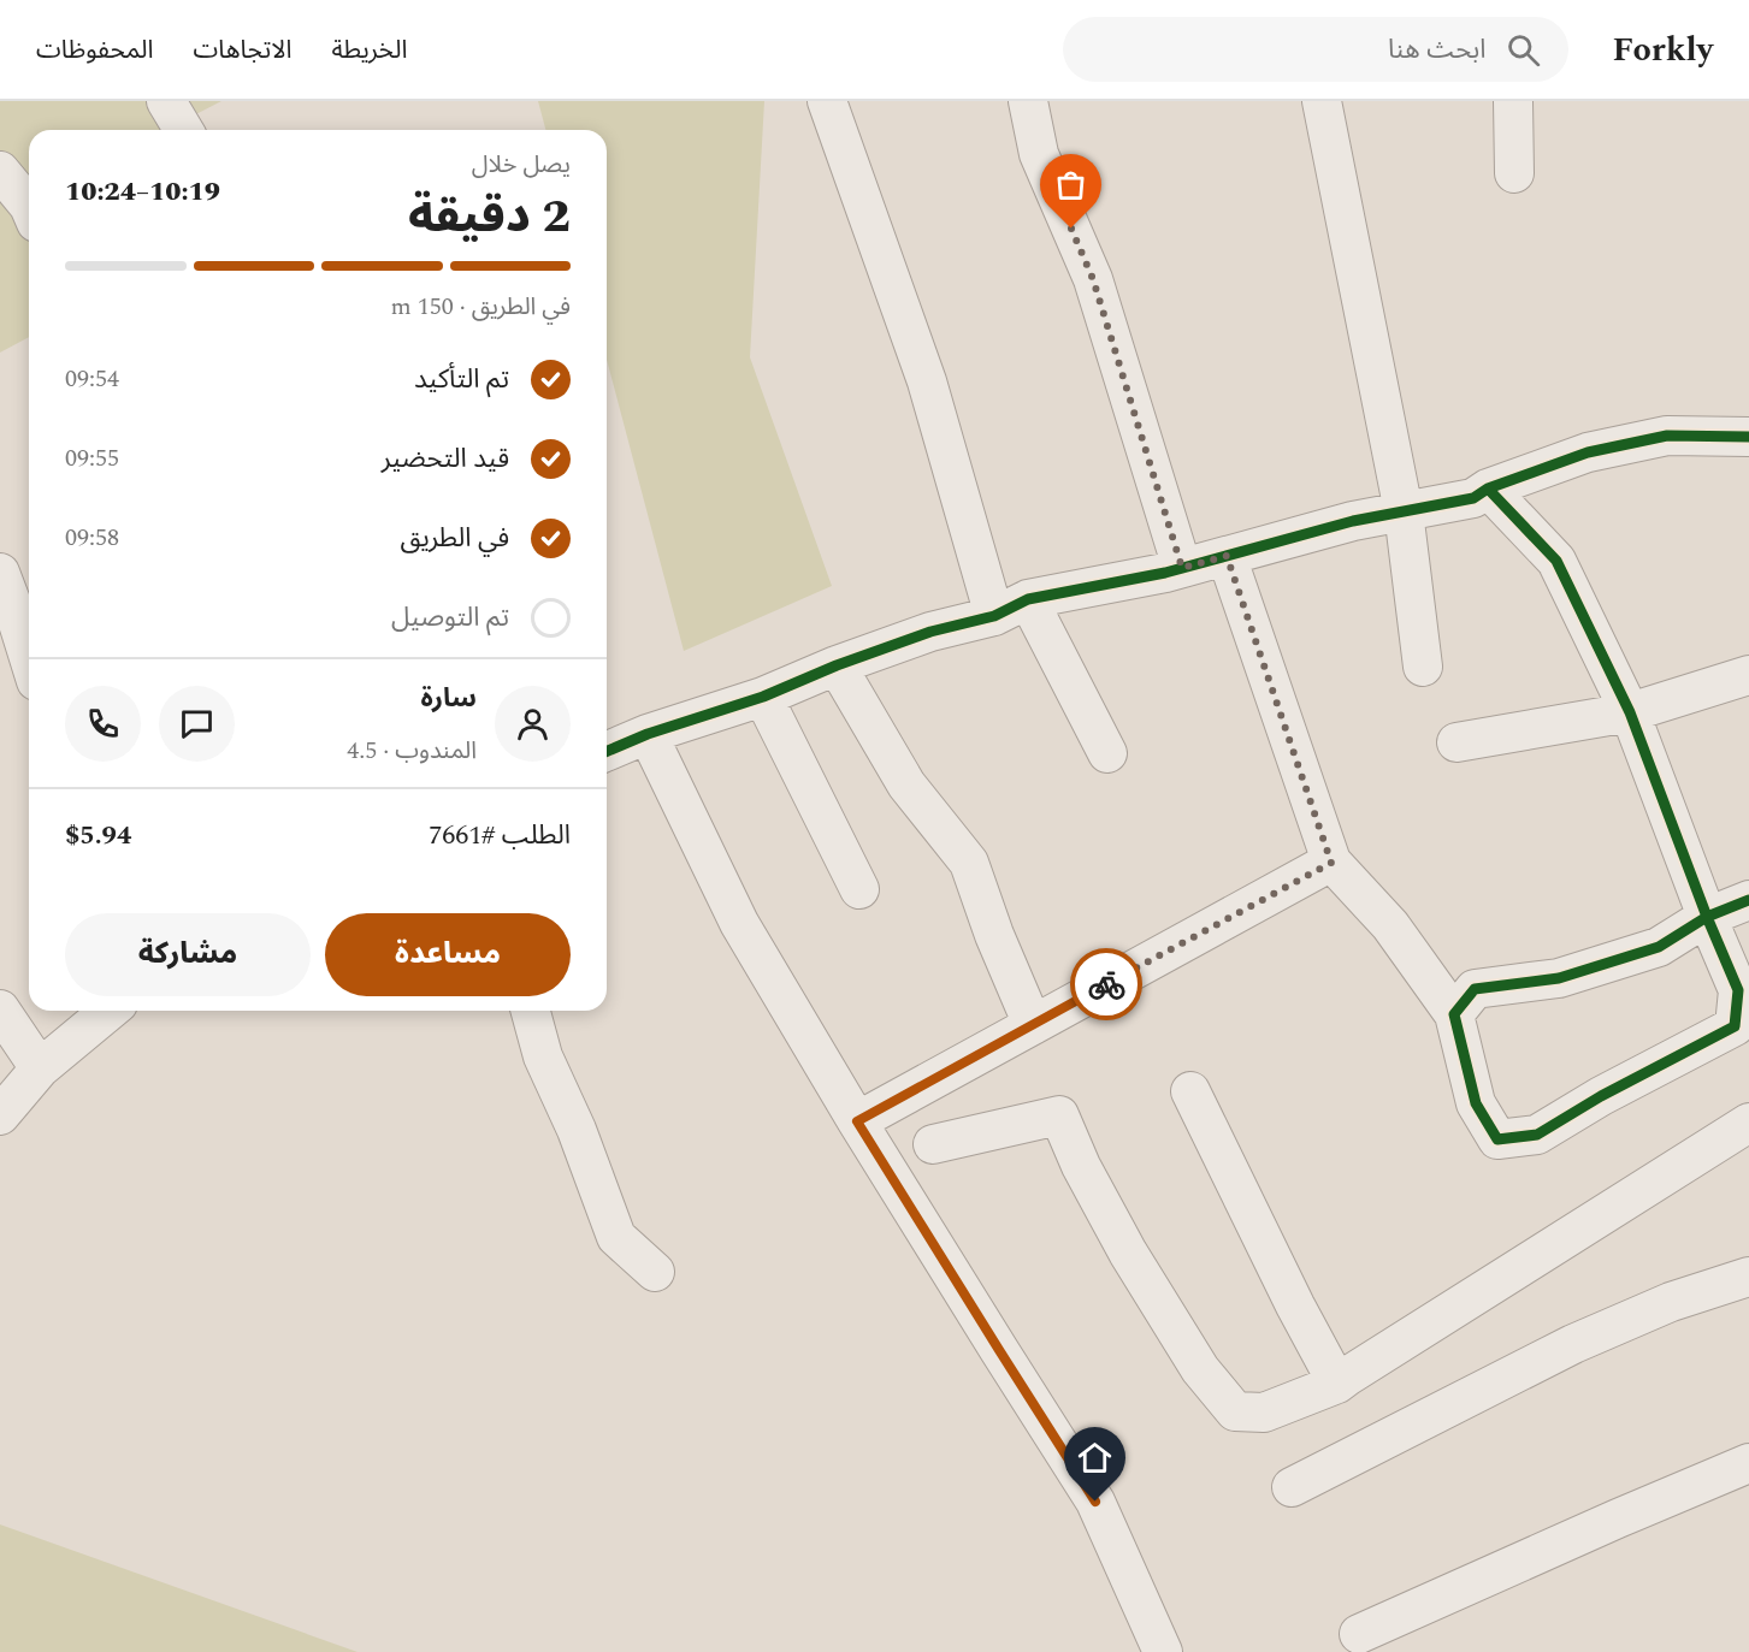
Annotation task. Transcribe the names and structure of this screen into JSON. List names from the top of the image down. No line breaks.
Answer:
{"page":{"header":"Forkly","search":"ابحث هنا","nav":["الخريطة","الاتجاهات","المحفوظات"],"heading":["2 دقيقة","يصل خلال","10:19–10:24"],"panel":["سارة","المندوب · 4.5","الطلب #7661","$5.94"],"bar":"في الطريق · 150 m","list":[["تم التأكيد","09:54"],["قيد التحضير","09:55"],["في الطريق","09:58"],"تم التوصيل"],"buttons":["مساعدة","مشاركة"]}}
